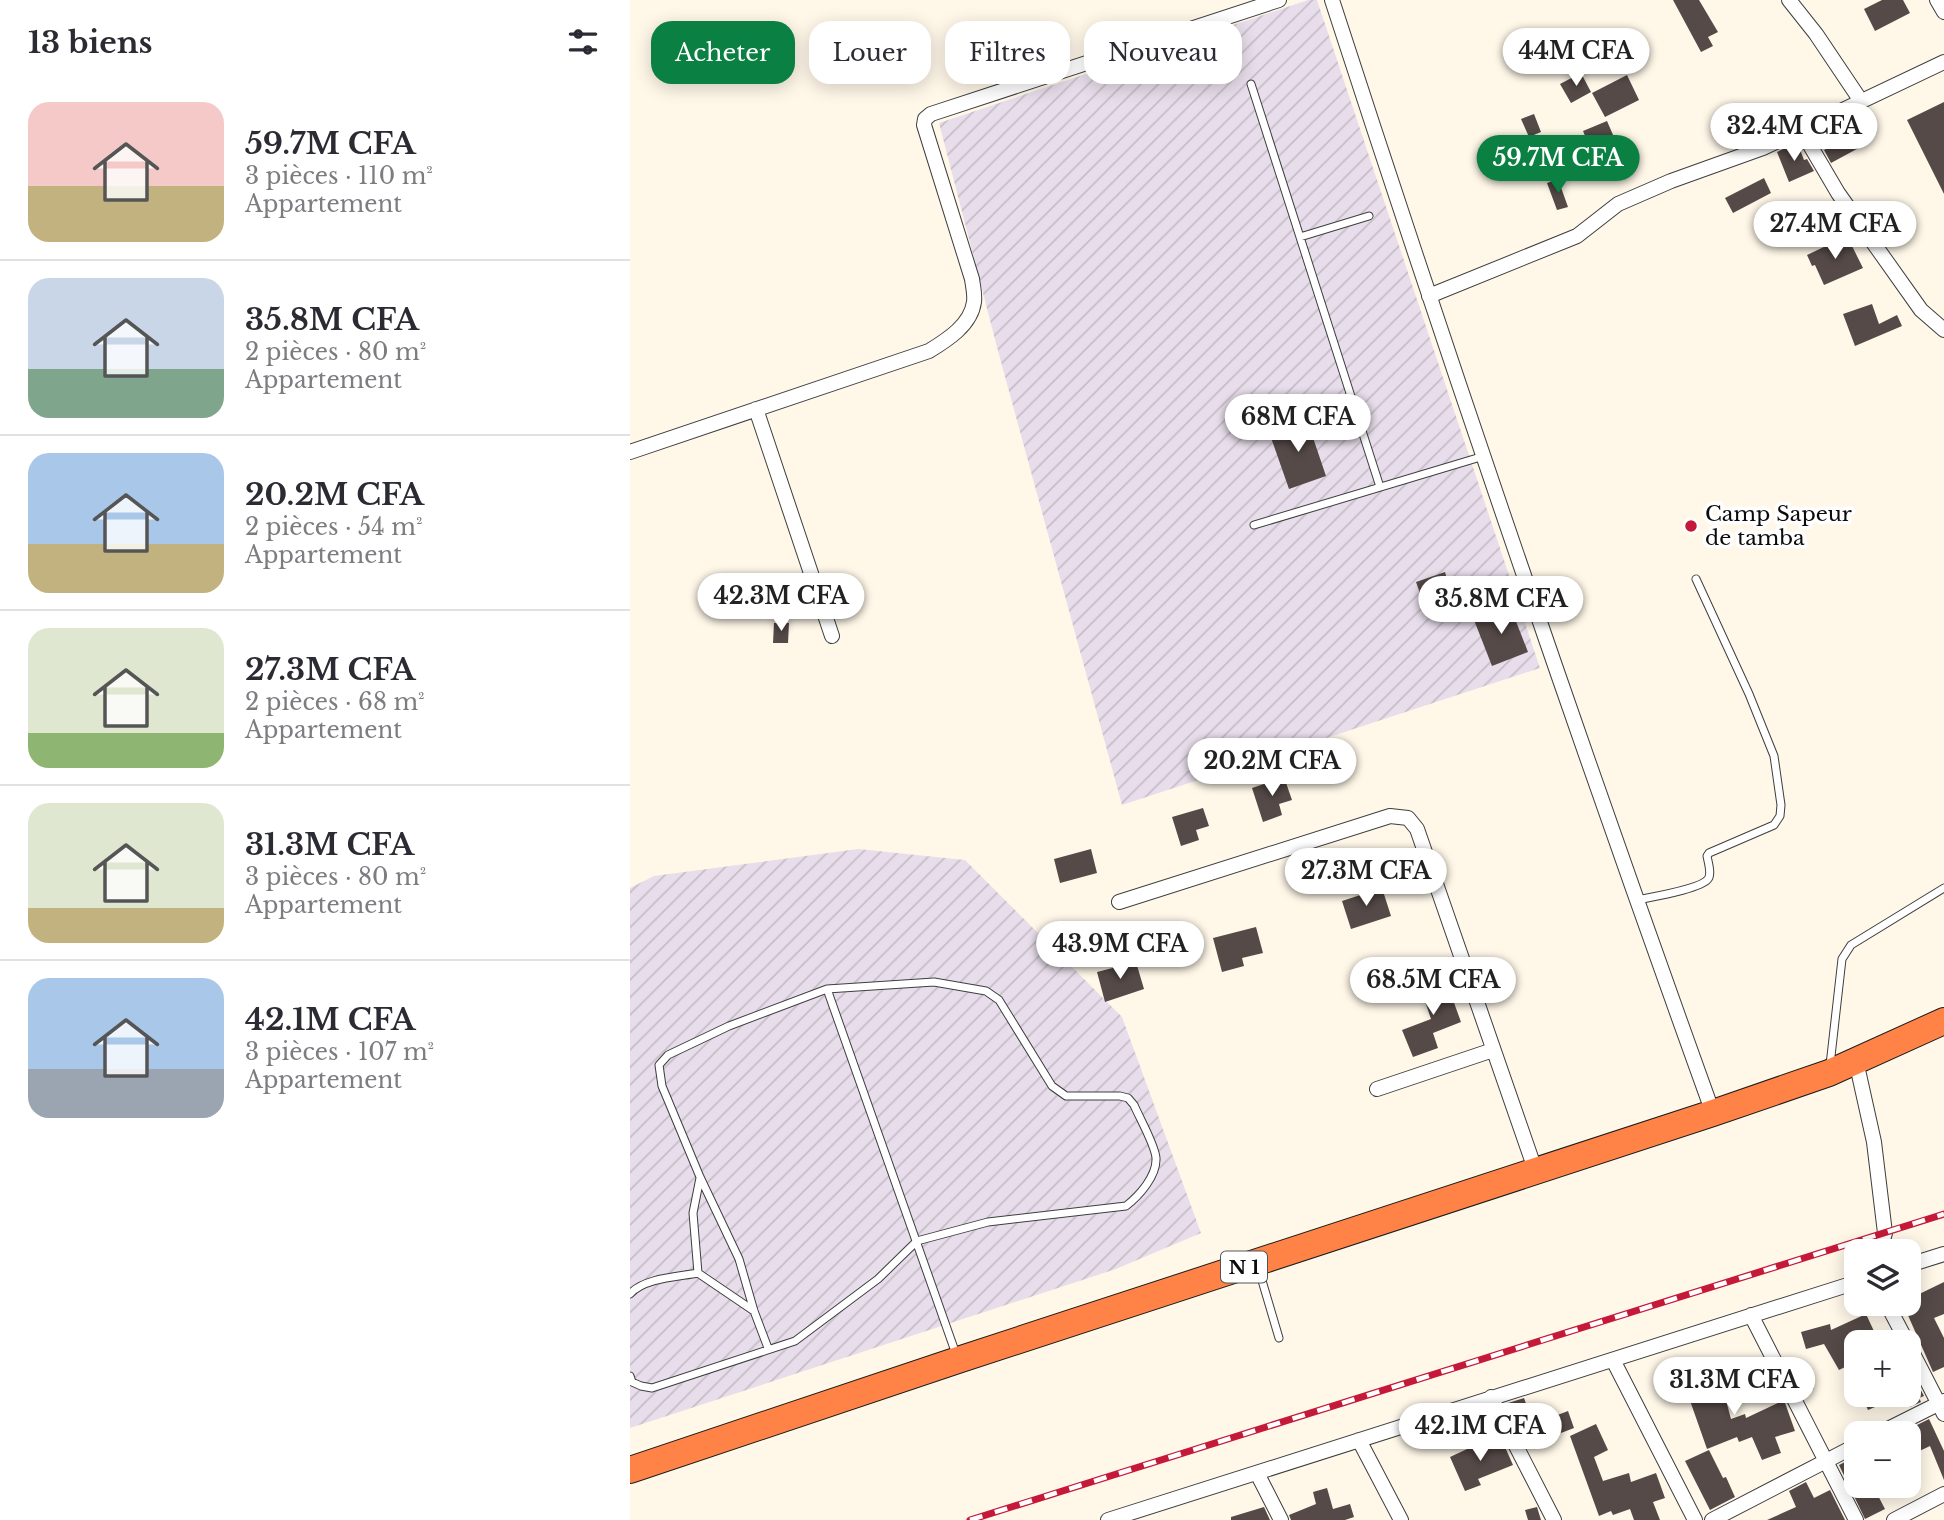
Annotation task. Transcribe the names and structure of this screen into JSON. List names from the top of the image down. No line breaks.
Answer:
{"streets":{"highway":["N 1"]},"places":["Camp Sapeur de tamba"],"page":{"heading":"13 biens","chip":["Acheter","Louer","Filtres","Nouveau"],"price":["44M CFA","32.4M CFA","59.7M CFA","27.4M CFA","68M CFA","42.3M CFA","35.8M CFA","20.2M CFA","27.3M CFA","43.9M CFA","68.5M CFA","31.3M CFA","42.1M CFA"],"list":[{"name":"59.7M CFA","note":"3 pièces · 110 m² · Appartement"},{"name":"35.8M CFA","note":"2 pièces · 80 m² · Appartement"},{"name":"20.2M CFA","note":"2 pièces · 54 m² · Appartement"},{"name":"27.3M CFA","note":"2 pièces · 68 m² · Appartement"},{"name":"31.3M CFA","note":"3 pièces · 80 m² · Appartement"},{"name":"42.1M CFA","note":"3 pièces · 107 m² · Appartement"}],"map_buttons":["+","−"]}}
